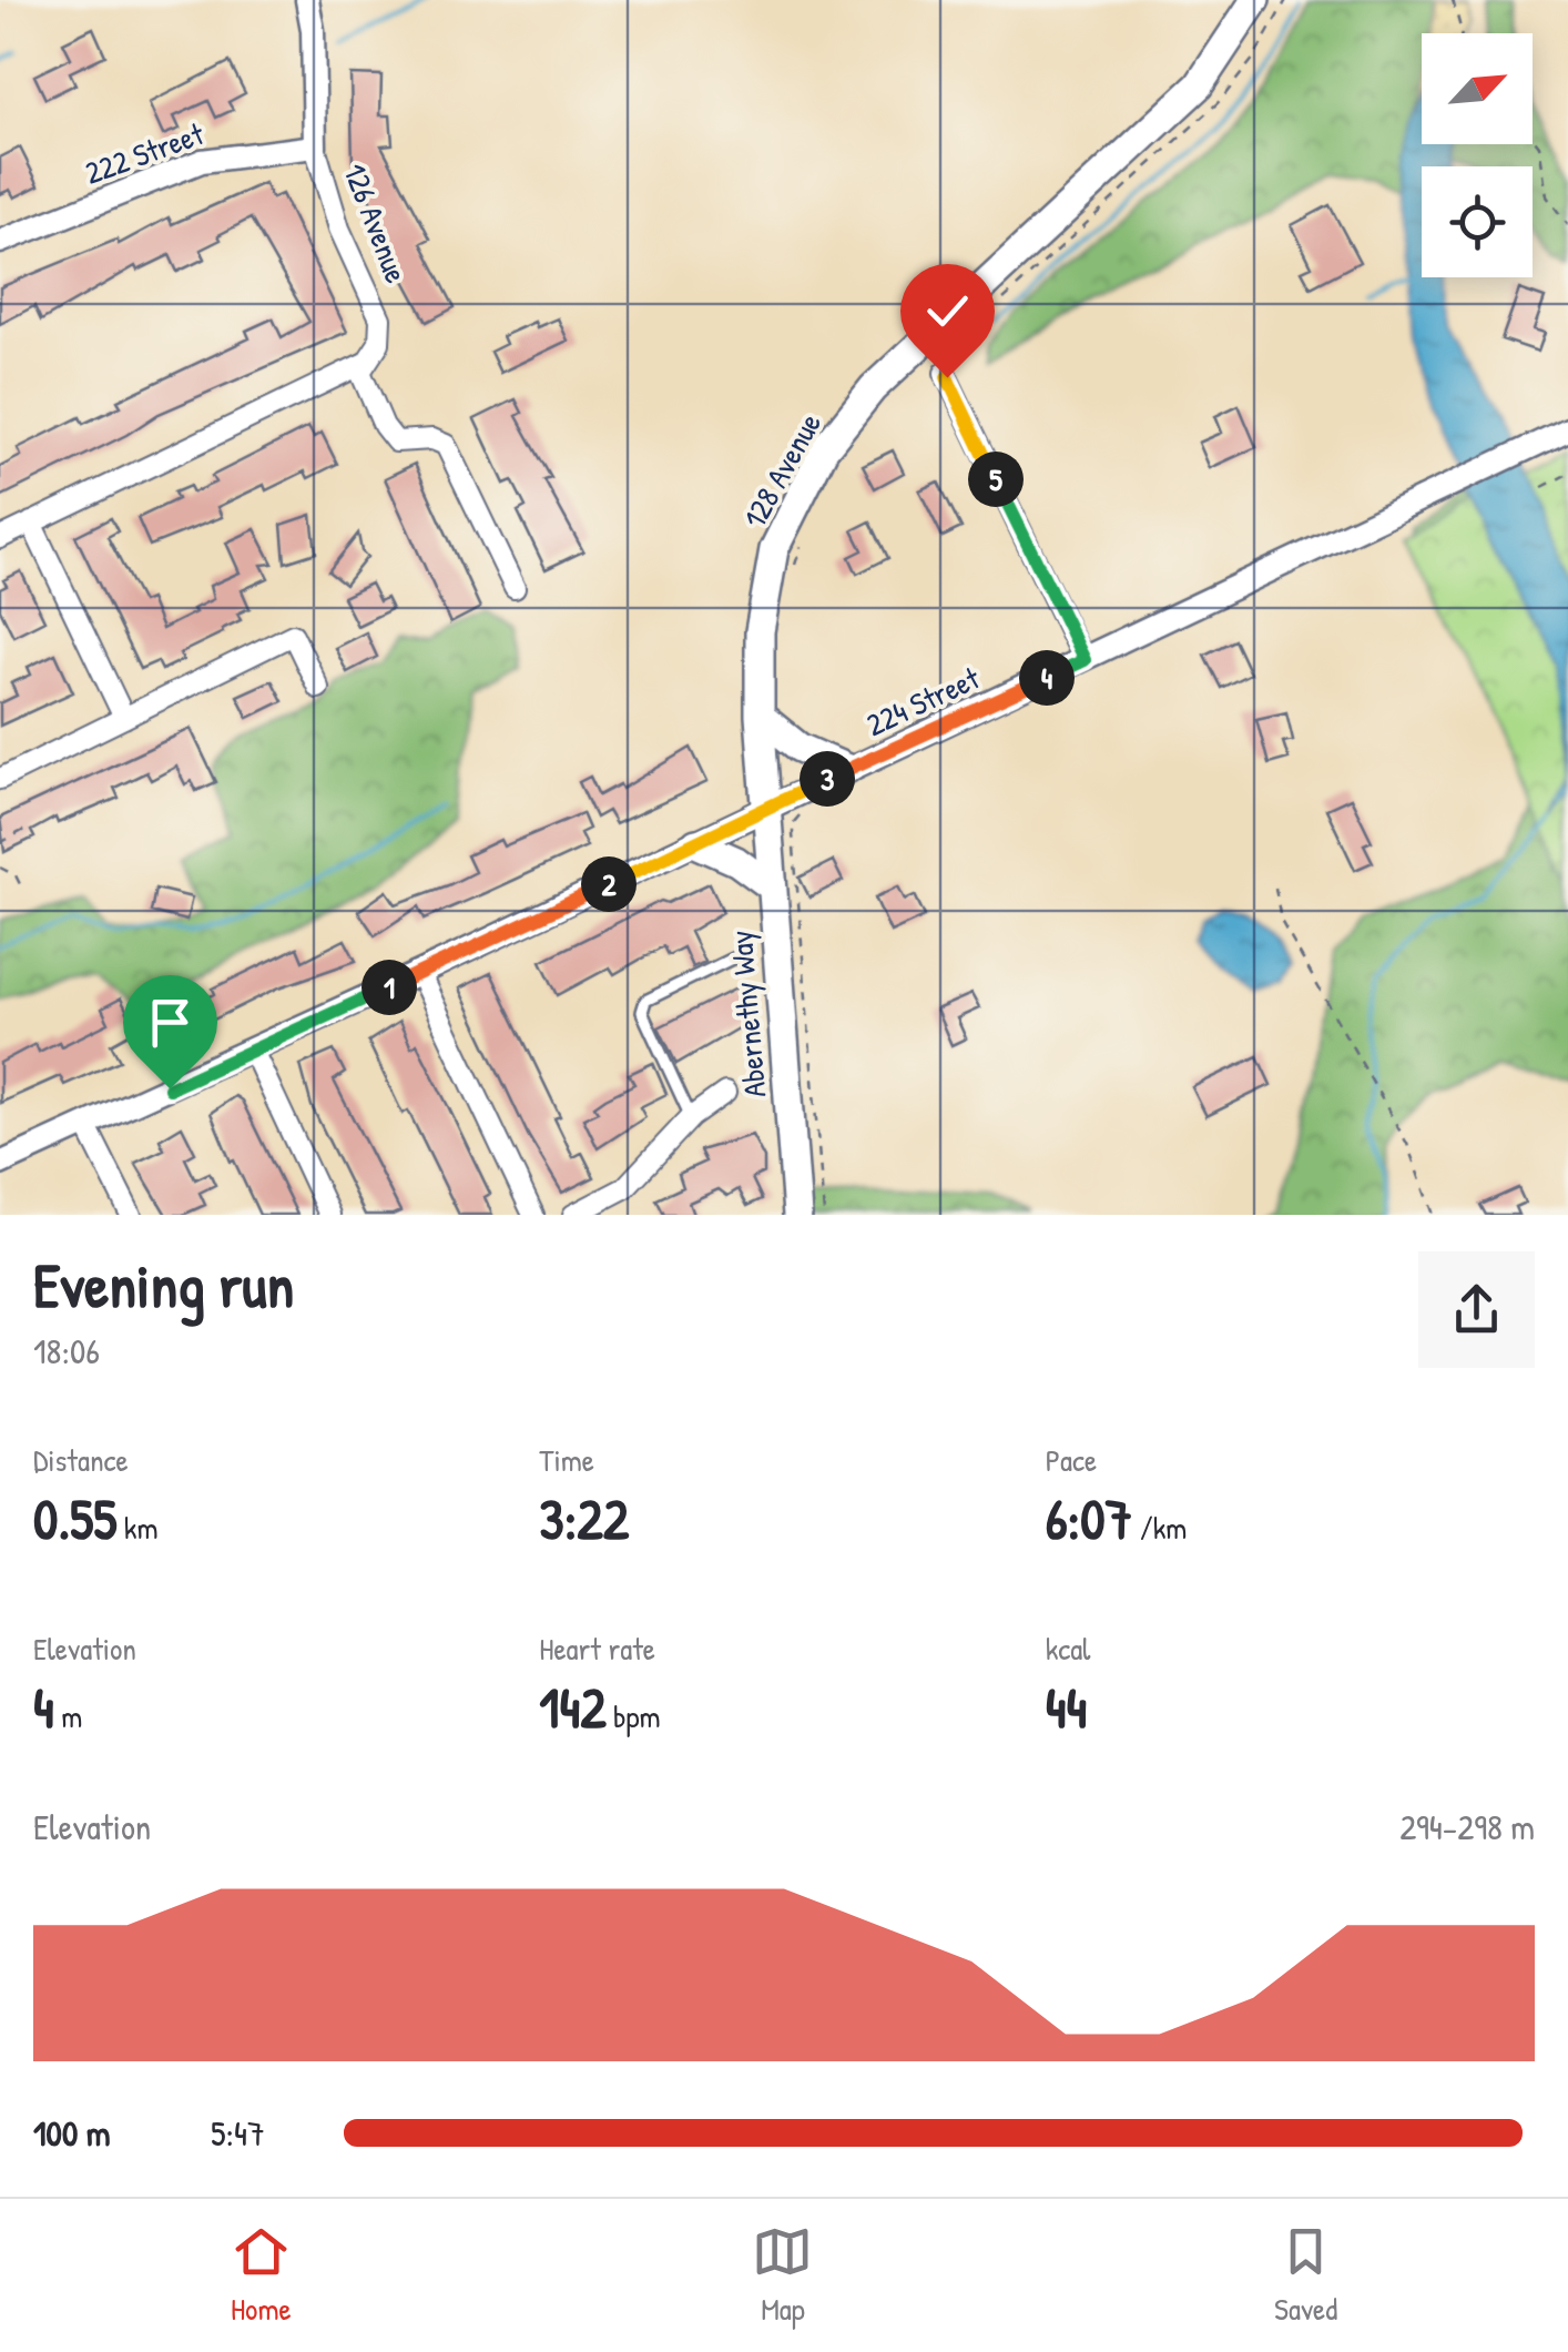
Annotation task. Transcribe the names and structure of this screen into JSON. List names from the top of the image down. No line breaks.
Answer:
{"streets":{"main road":["128 Avenue","Abernethy Way"],"street":["222 Street","126 Avenue","224 Street"]},"crossings":[["222 Street","126 Avenue"],["128 Avenue","224 Street"],["128 Avenue","Abernethy Way"],["224 Street","Abernethy Way"]],"north":"top right","page":{"pins":["5","4","3","2","1"],"heading":["Evening run","18:06"],"stats":[["Distance","0.55 km"],["Time","3:22"],["Pace","6:07 /km"],["Elevation","4 m"],["Heart rate","142 bpm"],["kcal","44"]],"chart":["Elevation","294–298 m"],"list":[{"name":"100 m","note":"5:47"}],"tabs":["Home","Map","Saved"]}}
